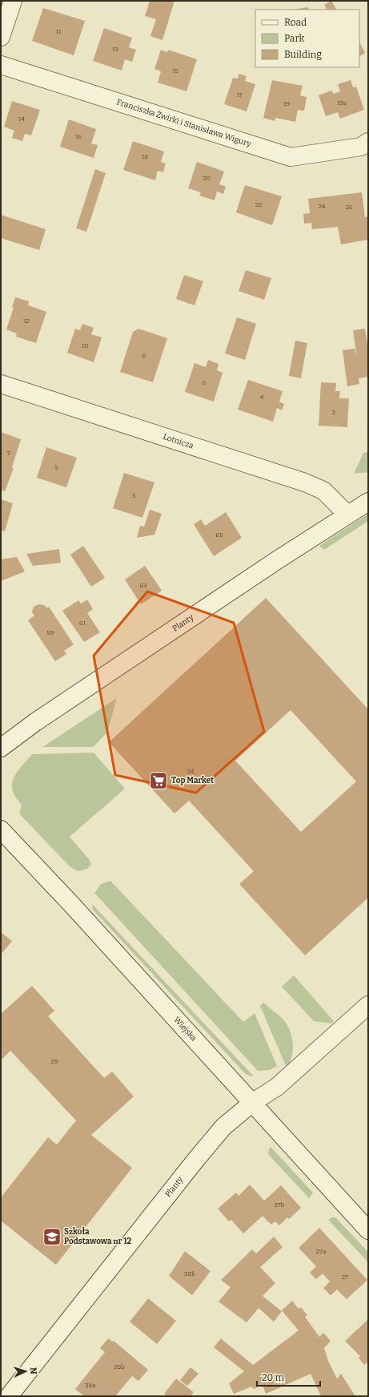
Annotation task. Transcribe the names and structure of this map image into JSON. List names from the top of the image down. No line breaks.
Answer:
{"streets":{"street":["Franciszka Żwirki i Stanisława Wigury","Lotnicza","Planty","Wiejska"]},"crossings":[["Lotnicza","Planty"],["Planty","Wiejska"]],"places":{"supermarket":["Top Market"],"school or university":["Szkoła Podstawowa nr 12"]},"house_numbers":["11","13","15","17","19a","19","14","16","18","20","22","24","26","12","10","8","6","4","2","7","5","3","65","63","61","59","24","29","27b","27a","30b","27","28b","28a"],"legend":["Road","Park","Building"],"scale_bar":"20 m","north":"right"}
